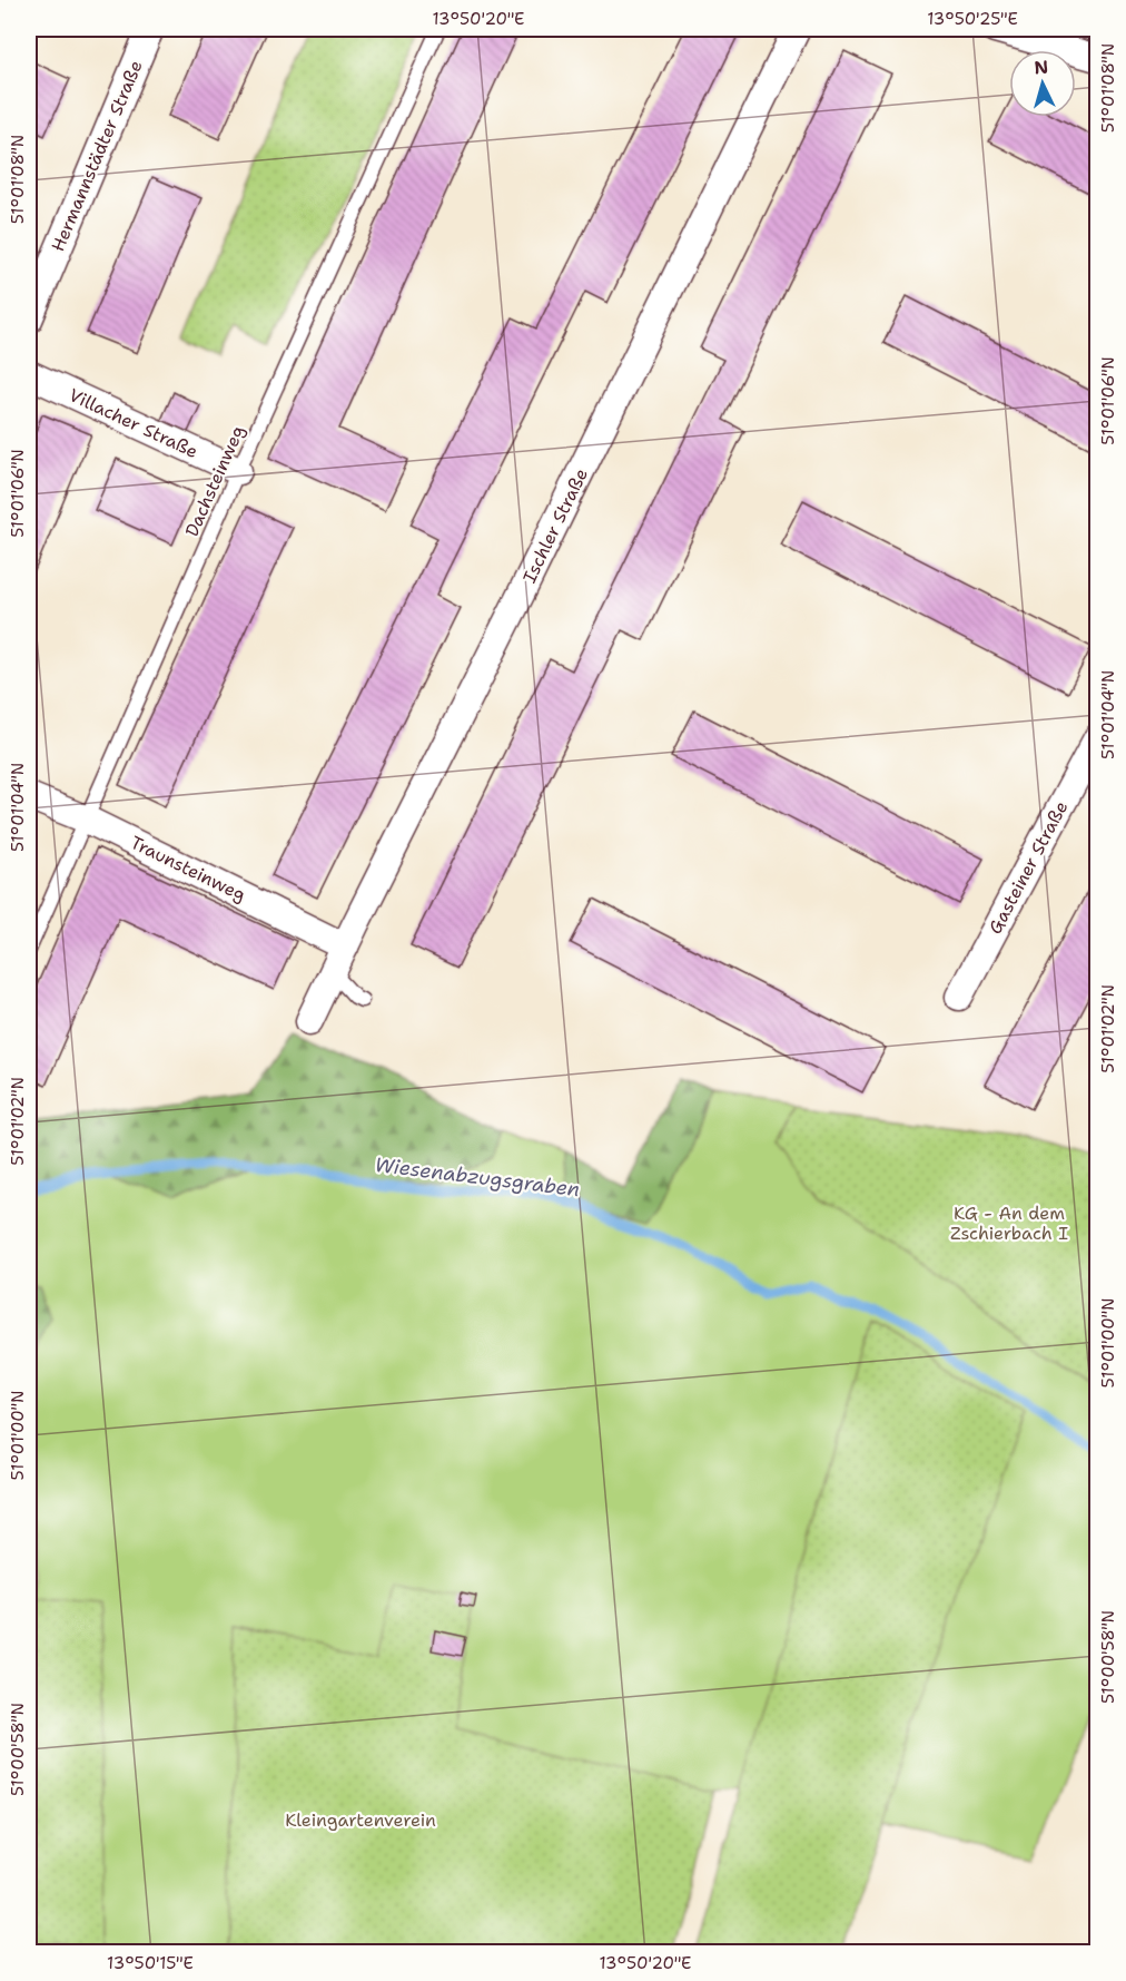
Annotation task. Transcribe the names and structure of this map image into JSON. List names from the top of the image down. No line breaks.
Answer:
{"streets":{"street":["Hermannstädter Straße","Villacher Straße","Ischler Straße","Gasteiner Straße","Traunsteinweg"],"lane":["Dachsteinweg"]},"crossings":[["Villacher Straße","Dachsteinweg"],["Dachsteinweg","Traunsteinweg"],["Ischler Straße","Traunsteinweg"]],"water":["Wiesenabzugsgraben"],"parks":["KG - An dem Zschierbach I","Kleingartenverein"],"north":"top","coordinates":["13°50'20\"E","13°50'25\"E","51°01'08\"N","51°01'06\"N","51°01'04\"N","51°01'02\"N","51°01'00\"N","51°00'58\"N","13°50'15\"E"]}
